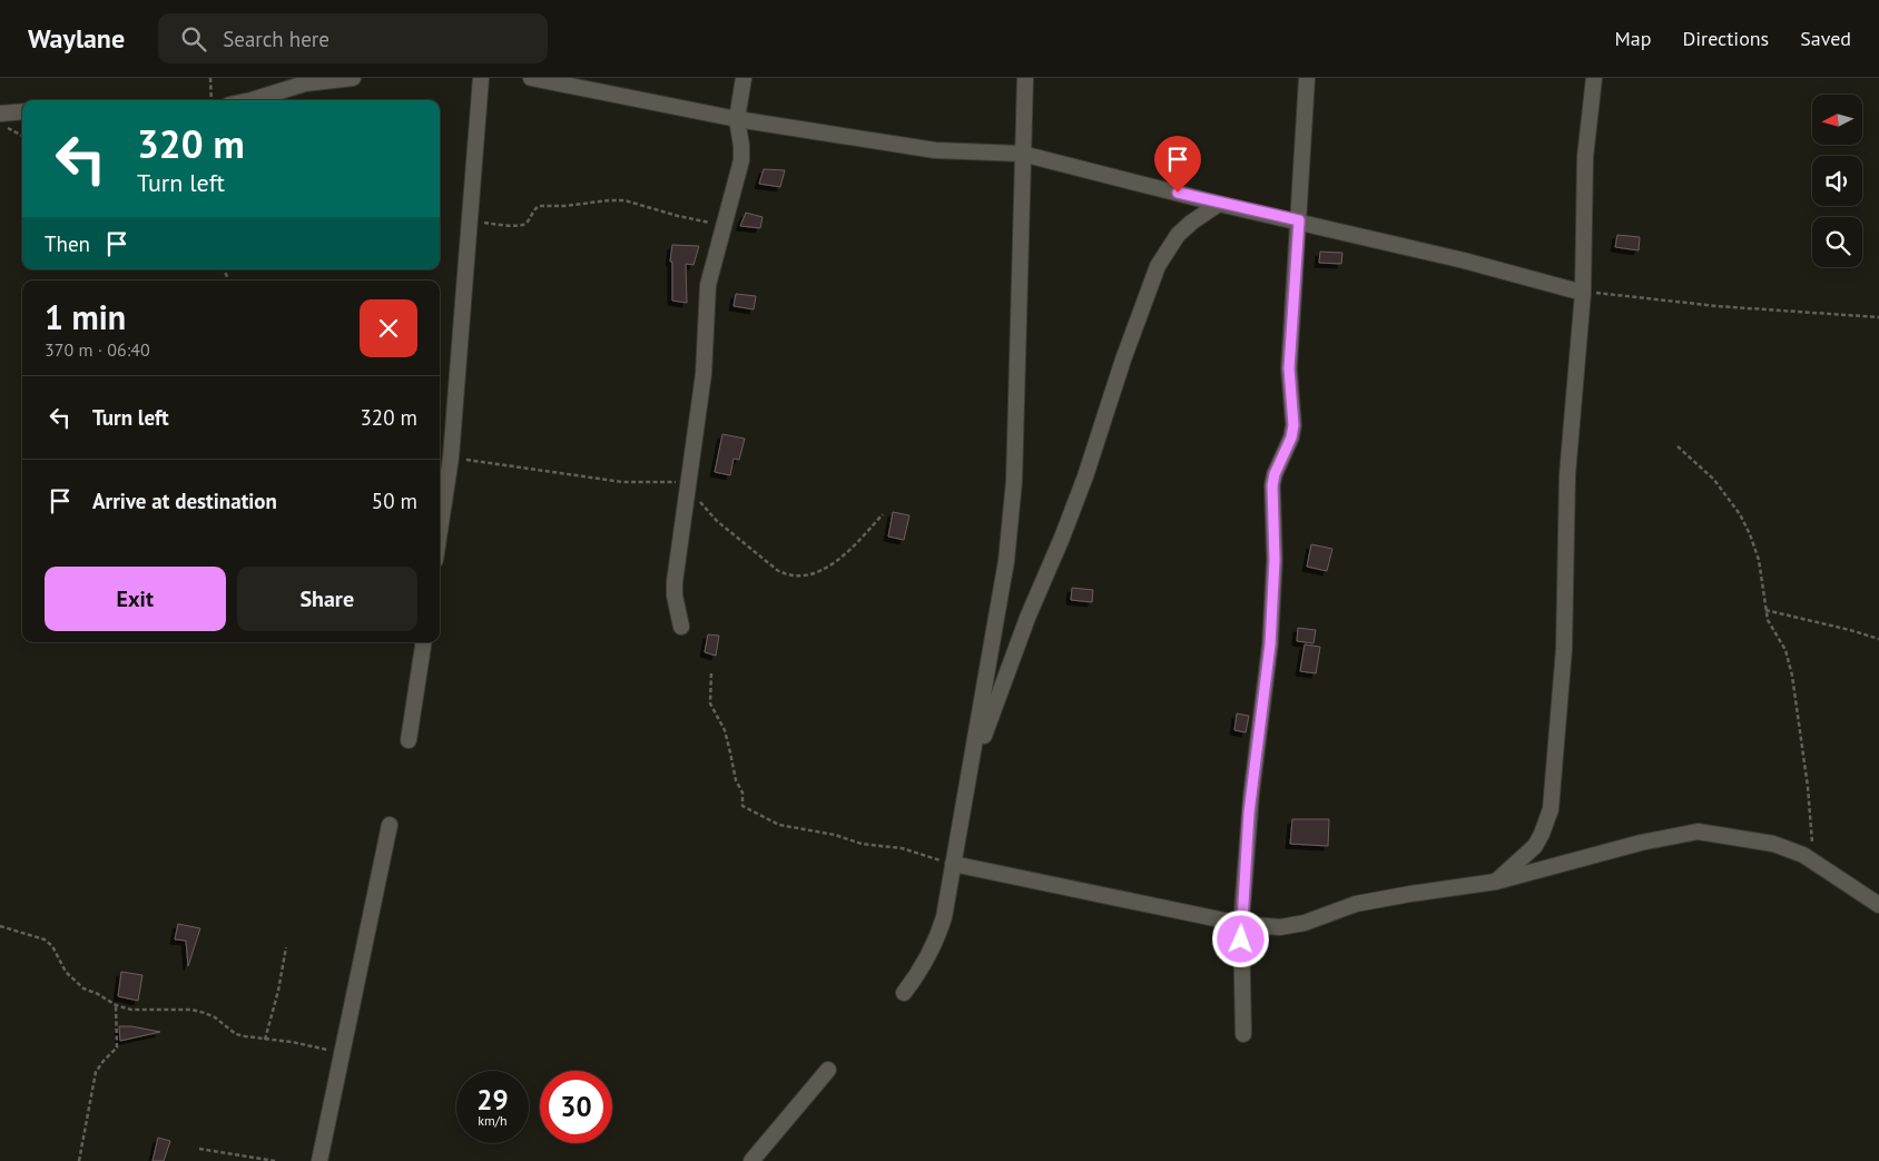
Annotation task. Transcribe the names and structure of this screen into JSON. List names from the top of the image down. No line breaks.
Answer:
{"north":"left","page":{"header":"Waylane","search":"Search here","nav":["Map","Directions","Saved"],"turn":["320 m","Turn left"],"then":"Then","heading":["1 min","370 m · 06:40"],"list":[{"name":"Turn left","value":"320 m"},{"name":"Arrive at destination","value":"50 m"}],"buttons":["Exit","Share"],"speed":"29 km/h","limit":"30"}}
